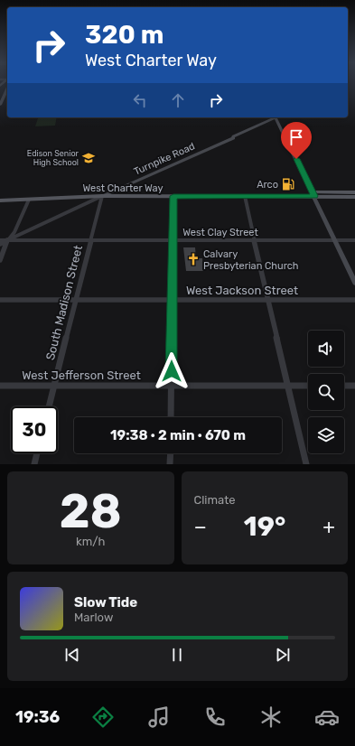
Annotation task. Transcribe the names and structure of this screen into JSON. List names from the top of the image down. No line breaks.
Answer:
{"streets":{"main road":["West Charter Way"],"street":["Turnpike Road","West Clay Street","West Jackson Street","South Madison Street","West Jefferson Street"]},"crossings":[["Turnpike Road","West Charter Way"],["Turnpike Road","West Clay Street"],["Turnpike Road","South Madison Street"],["West Charter Way","South Madison Street"],["West Clay Street","South Madison Street"],["West Jackson Street","South Madison Street"],["South Madison Street","West Jefferson Street"]],"places":{"school or university":["Edison Senior High School"],"fuel station":["Arco"],"church":["Calvary Presbyterian Church"]},"page":{"turn":["320 m","West Charter Way"],"limit":"30","trip":"19:38 · 2 min · 670 m","tile":[["28","km/h"],"Climate"],"heat":["−","19°","+"],"song":["Slow Tide","Marlow"],"tabs":"19:36"}}
